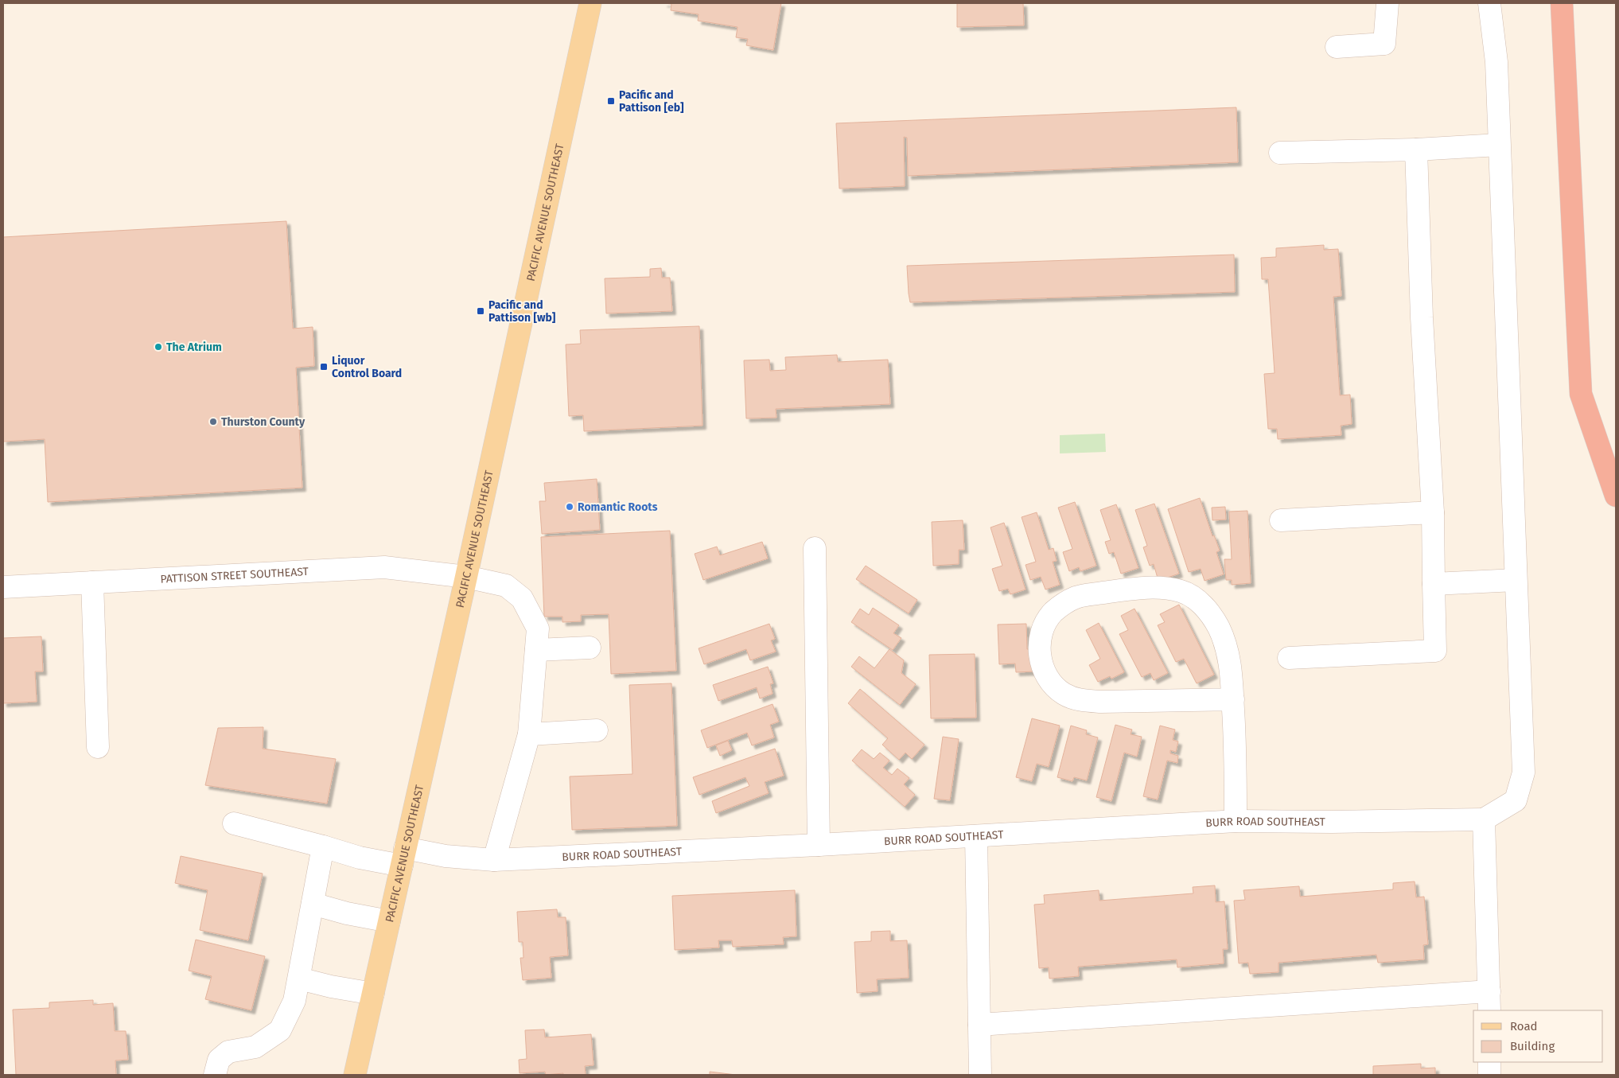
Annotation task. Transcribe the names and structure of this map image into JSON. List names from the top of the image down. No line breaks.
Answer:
{"streets":{"main road":["PACIFIC AVENUE SOUTHEAST"],"street":["PATTISON STREET SOUTHEAST","BURR ROAD SOUTHEAST"]},"crossings":[["PACIFIC AVENUE SOUTHEAST","PATTISON STREET SOUTHEAST"],["PACIFIC AVENUE SOUTHEAST","BURR ROAD SOUTHEAST"],["PATTISON STREET SOUTHEAST","BURR ROAD SOUTHEAST"]],"places":{"transit":["Pacific and Pattison [eb]","Pacific and Pattison [wb]","Liquor Control Board"],"other":["The Atrium","Thurston County","Romantic Roots"]},"legend":["Road","Building"]}
